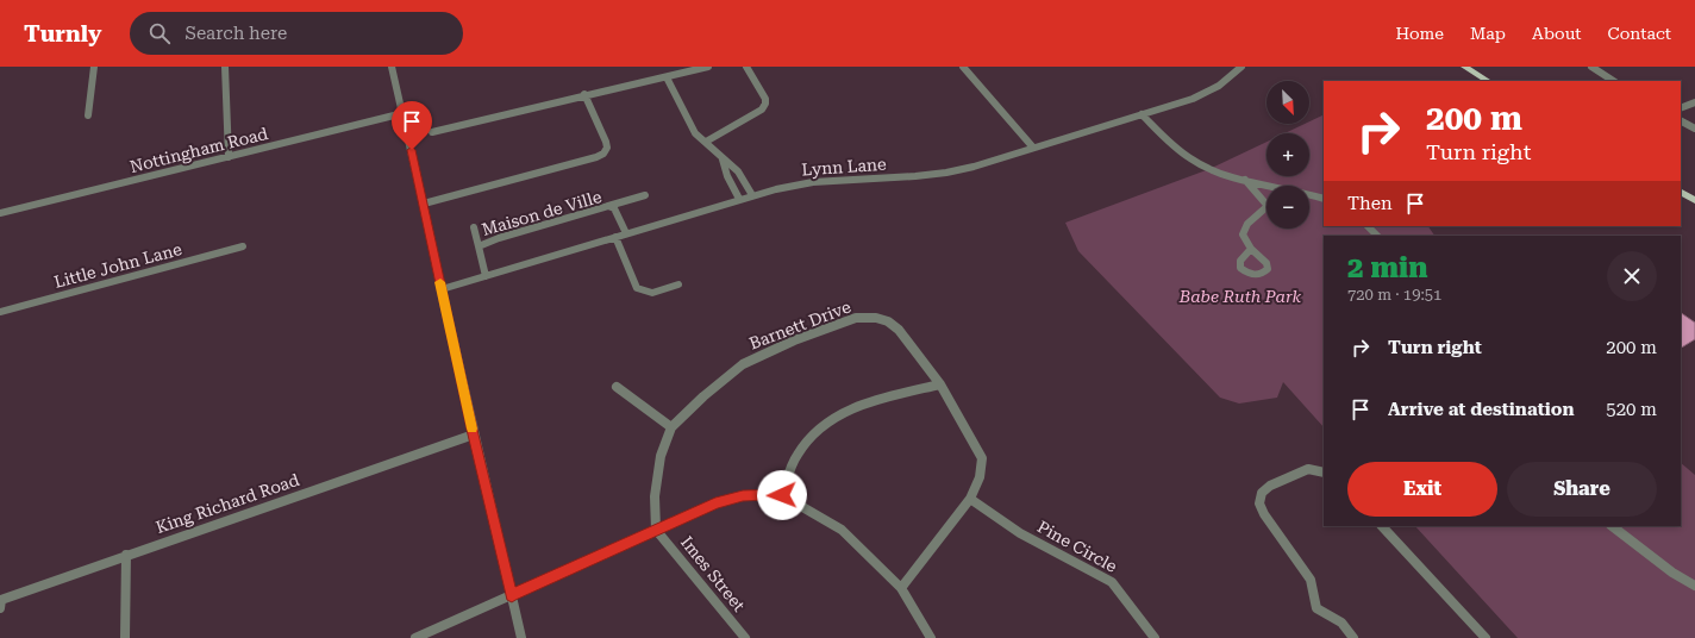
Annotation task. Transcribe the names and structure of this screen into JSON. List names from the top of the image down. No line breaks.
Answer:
{"streets":{"street":["Nottingham Road","Lynn Lane","Maison de Ville","Little John Lane","Barnett Drive","King Richard Road","Pine Circle","Imes Street"]},"crossings":[["Lynn Lane","Maison de Ville"],["Barnett Drive","Pine Circle"],["Barnett Drive","Imes Street"]],"parks":["Babe Ruth Park"],"north":"bottom right","page":{"header":"Turnly","search":"Search here","nav":["Home","Map","About","Contact"],"map_buttons":["+","−"],"turn":["200 m","Turn right"],"then":"Then","heading":["2 min","720 m · 19:51"],"list":[{"name":"Turn right","value":"200 m"},{"name":"Arrive at destination","value":"520 m"}],"buttons":["Exit","Share"]}}
